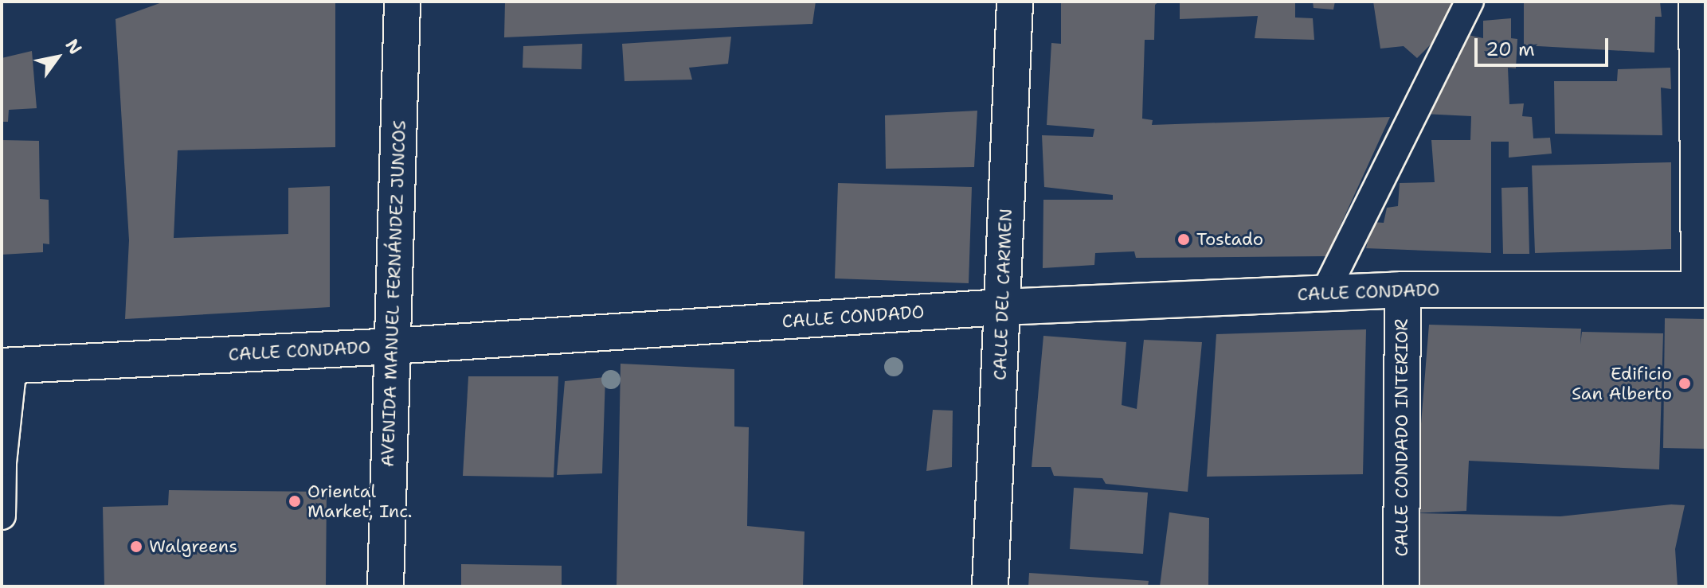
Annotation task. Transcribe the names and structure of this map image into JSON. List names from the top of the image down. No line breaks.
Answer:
{"streets":{"street":["CALLE CONDADO","AVENIDA MANUEL FERNÁNDEZ JUNCOS","CALLE DEL CARMEN","CALLE CONDADO INTERIOR"]},"crossings":[["CALLE CONDADO","AVENIDA MANUEL FERNÁNDEZ JUNCOS"],["CALLE CONDADO","CALLE DEL CARMEN"],["CALLE CONDADO","CALLE CONDADO INTERIOR"]],"places":["Tostado","Edificio San Alberto","Oriental Market, Inc.","Walgreens"],"scale_bar":"20 m","north":"top right"}
